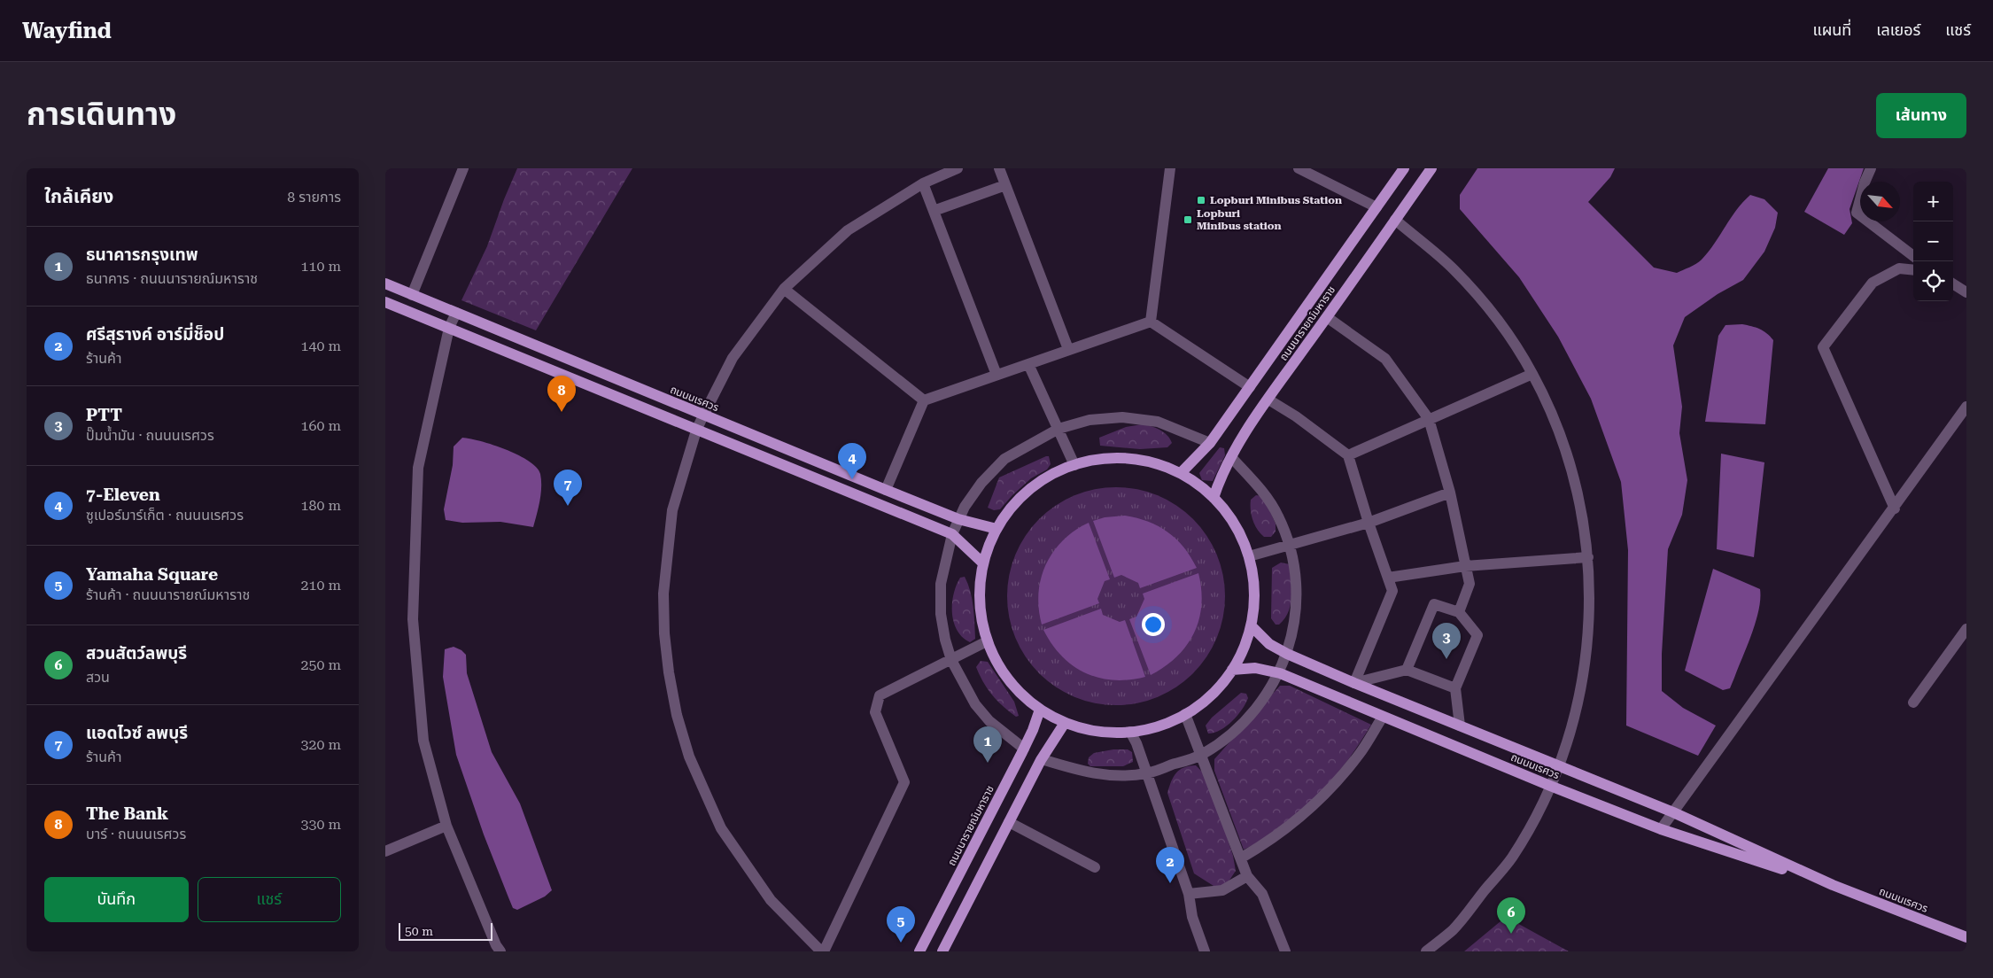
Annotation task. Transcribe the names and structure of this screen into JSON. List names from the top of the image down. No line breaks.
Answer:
{"streets":{"main road":["ถนนนารายณ์มหาราช","ถนนนเรศวร"]},"places":{"transit":["Lopburi Minibus Station","Lopburi Minibus station"]},"scale_bar":"50 m","north":"bottom right","page":{"header":"Wayfind","nav":["แผนที่","เลเยอร์","แชร์"],"title":"การเดินทาง","buttons":["เส้นทาง",["บันทึก","แชร์"]],"heading":["ใกล้เคียง","8 รายการ"],"map_buttons":["+","−"],"list":[{"mark":"1","name":"ธนาคารกรุงเทพ","note":"ธนาคาร · ถนนนารายณ์มหาราช","value":"110 m"},{"mark":"2","name":"ศรีสุรางค์ อาร์มี่ช็อป","note":"ร้านค้า","value":"140 m"},{"mark":"3","name":"PTT","note":"ปั๊มน้ำมัน · ถนนนเรศวร","value":"160 m"},{"mark":"4","name":"7-Eleven","note":"ซูเปอร์มาร์เก็ต · ถนนนเรศวร","value":"180 m"},{"mark":"5","name":"Yamaha Square","note":"ร้านค้า · ถนนนารายณ์มหาราช","value":"210 m"},{"mark":"6","name":"สวนสัตว์ลพบุรี","note":"สวน","value":"250 m"},{"mark":"7","name":"แอดไวซ์ ลพบุรี","note":"ร้านค้า","value":"320 m"},{"mark":"8","name":"The Bank","note":"บาร์ · ถนนนเรศวร","value":"330 m"}],"pins":["8","4","7","3","1","2","6","5"],"scale":"50 m"}}
